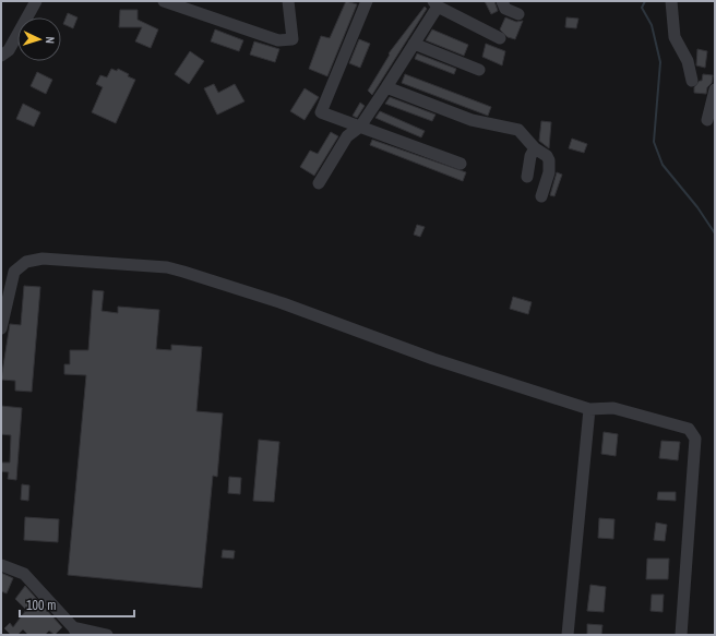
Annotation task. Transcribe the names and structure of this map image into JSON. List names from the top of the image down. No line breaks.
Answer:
{"scale_bar":"100 m","north":"right"}
